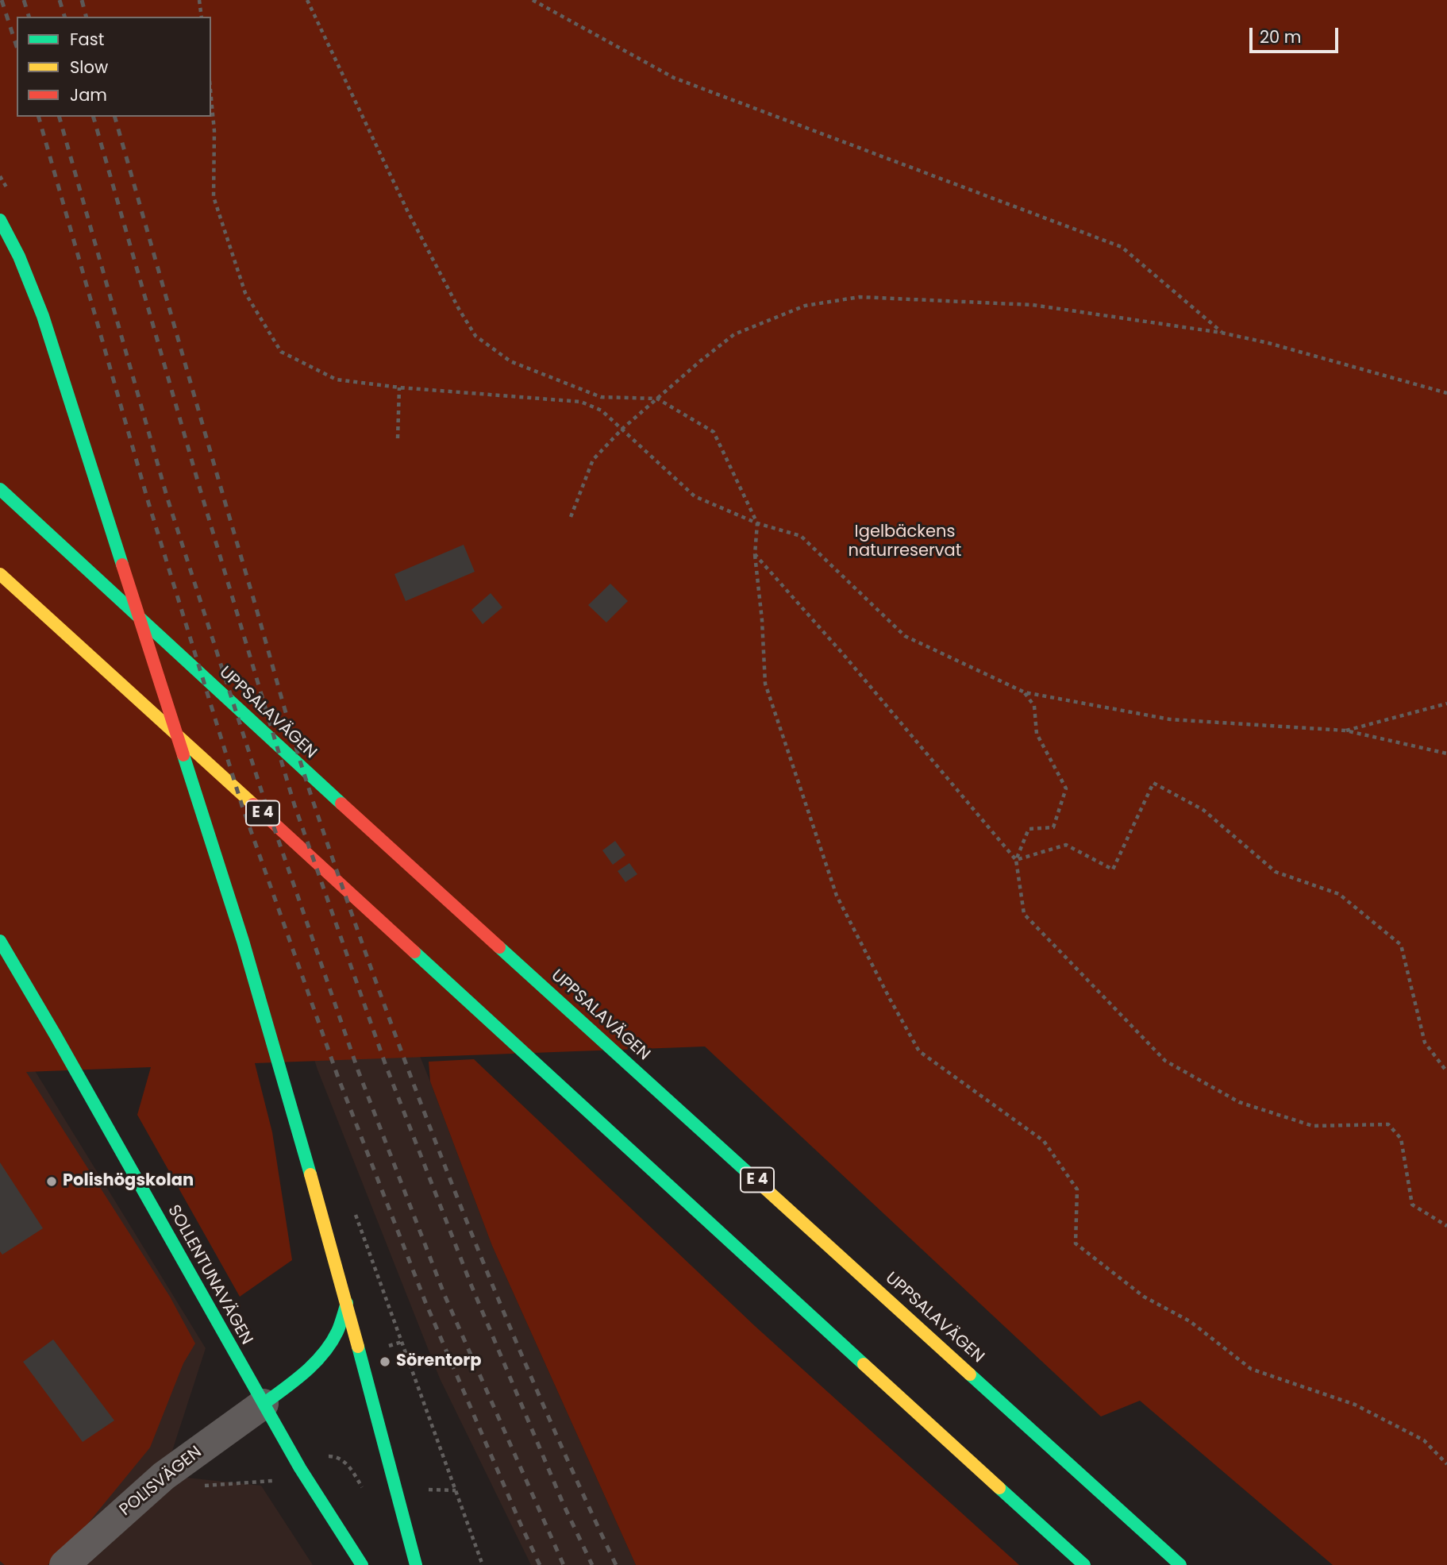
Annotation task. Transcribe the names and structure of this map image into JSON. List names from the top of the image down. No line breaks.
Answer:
{"streets":{"main road":["UPPSALAVÄGEN","E 4","SOLLENTUNAVÄGEN"],"street":["POLISVÄGEN"]},"crossings":[["SOLLENTUNAVÄGEN","POLISVÄGEN"]],"parks":["Igelbäckens naturreservat"],"places":["Polishögskolan","Sörentorp"],"legend":["Fast","Slow","Jam"],"scale_bar":"20 m"}
